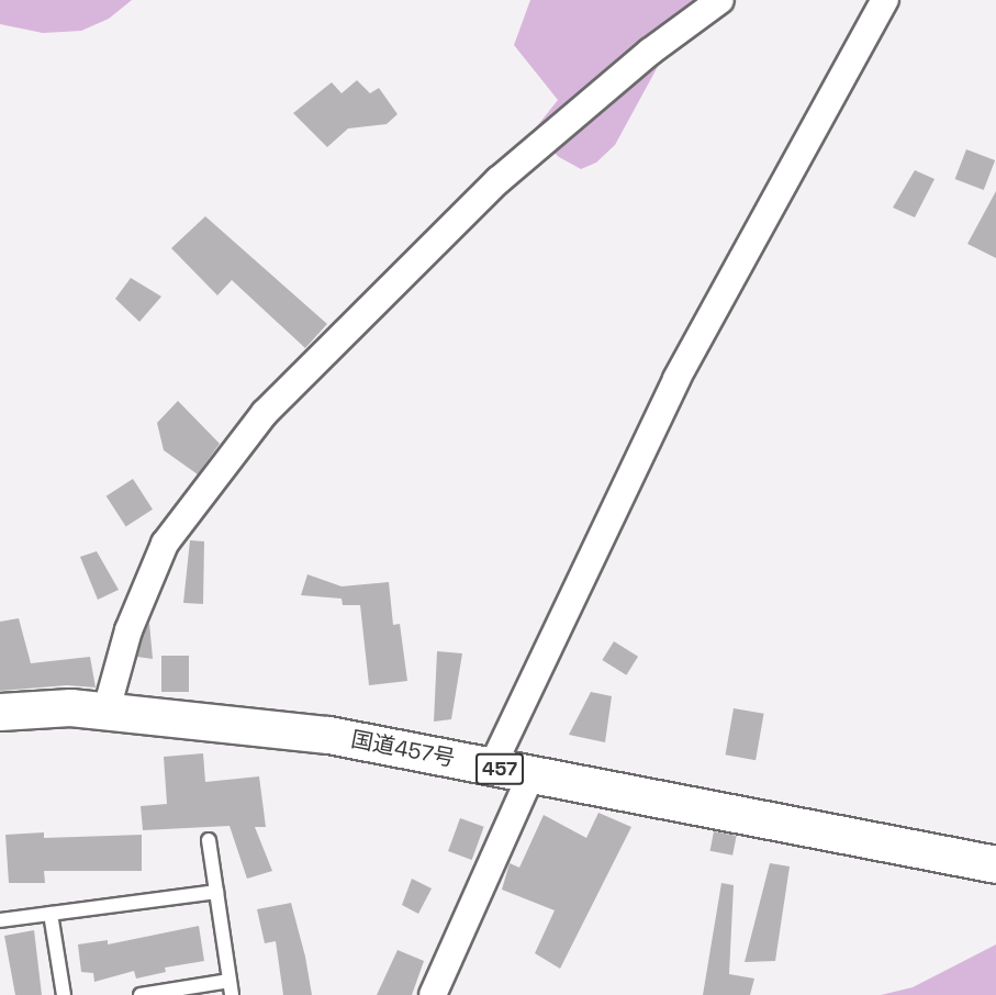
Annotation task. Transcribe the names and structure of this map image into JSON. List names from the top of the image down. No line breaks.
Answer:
{"streets":{"highway":["国道457号","457"]}}
